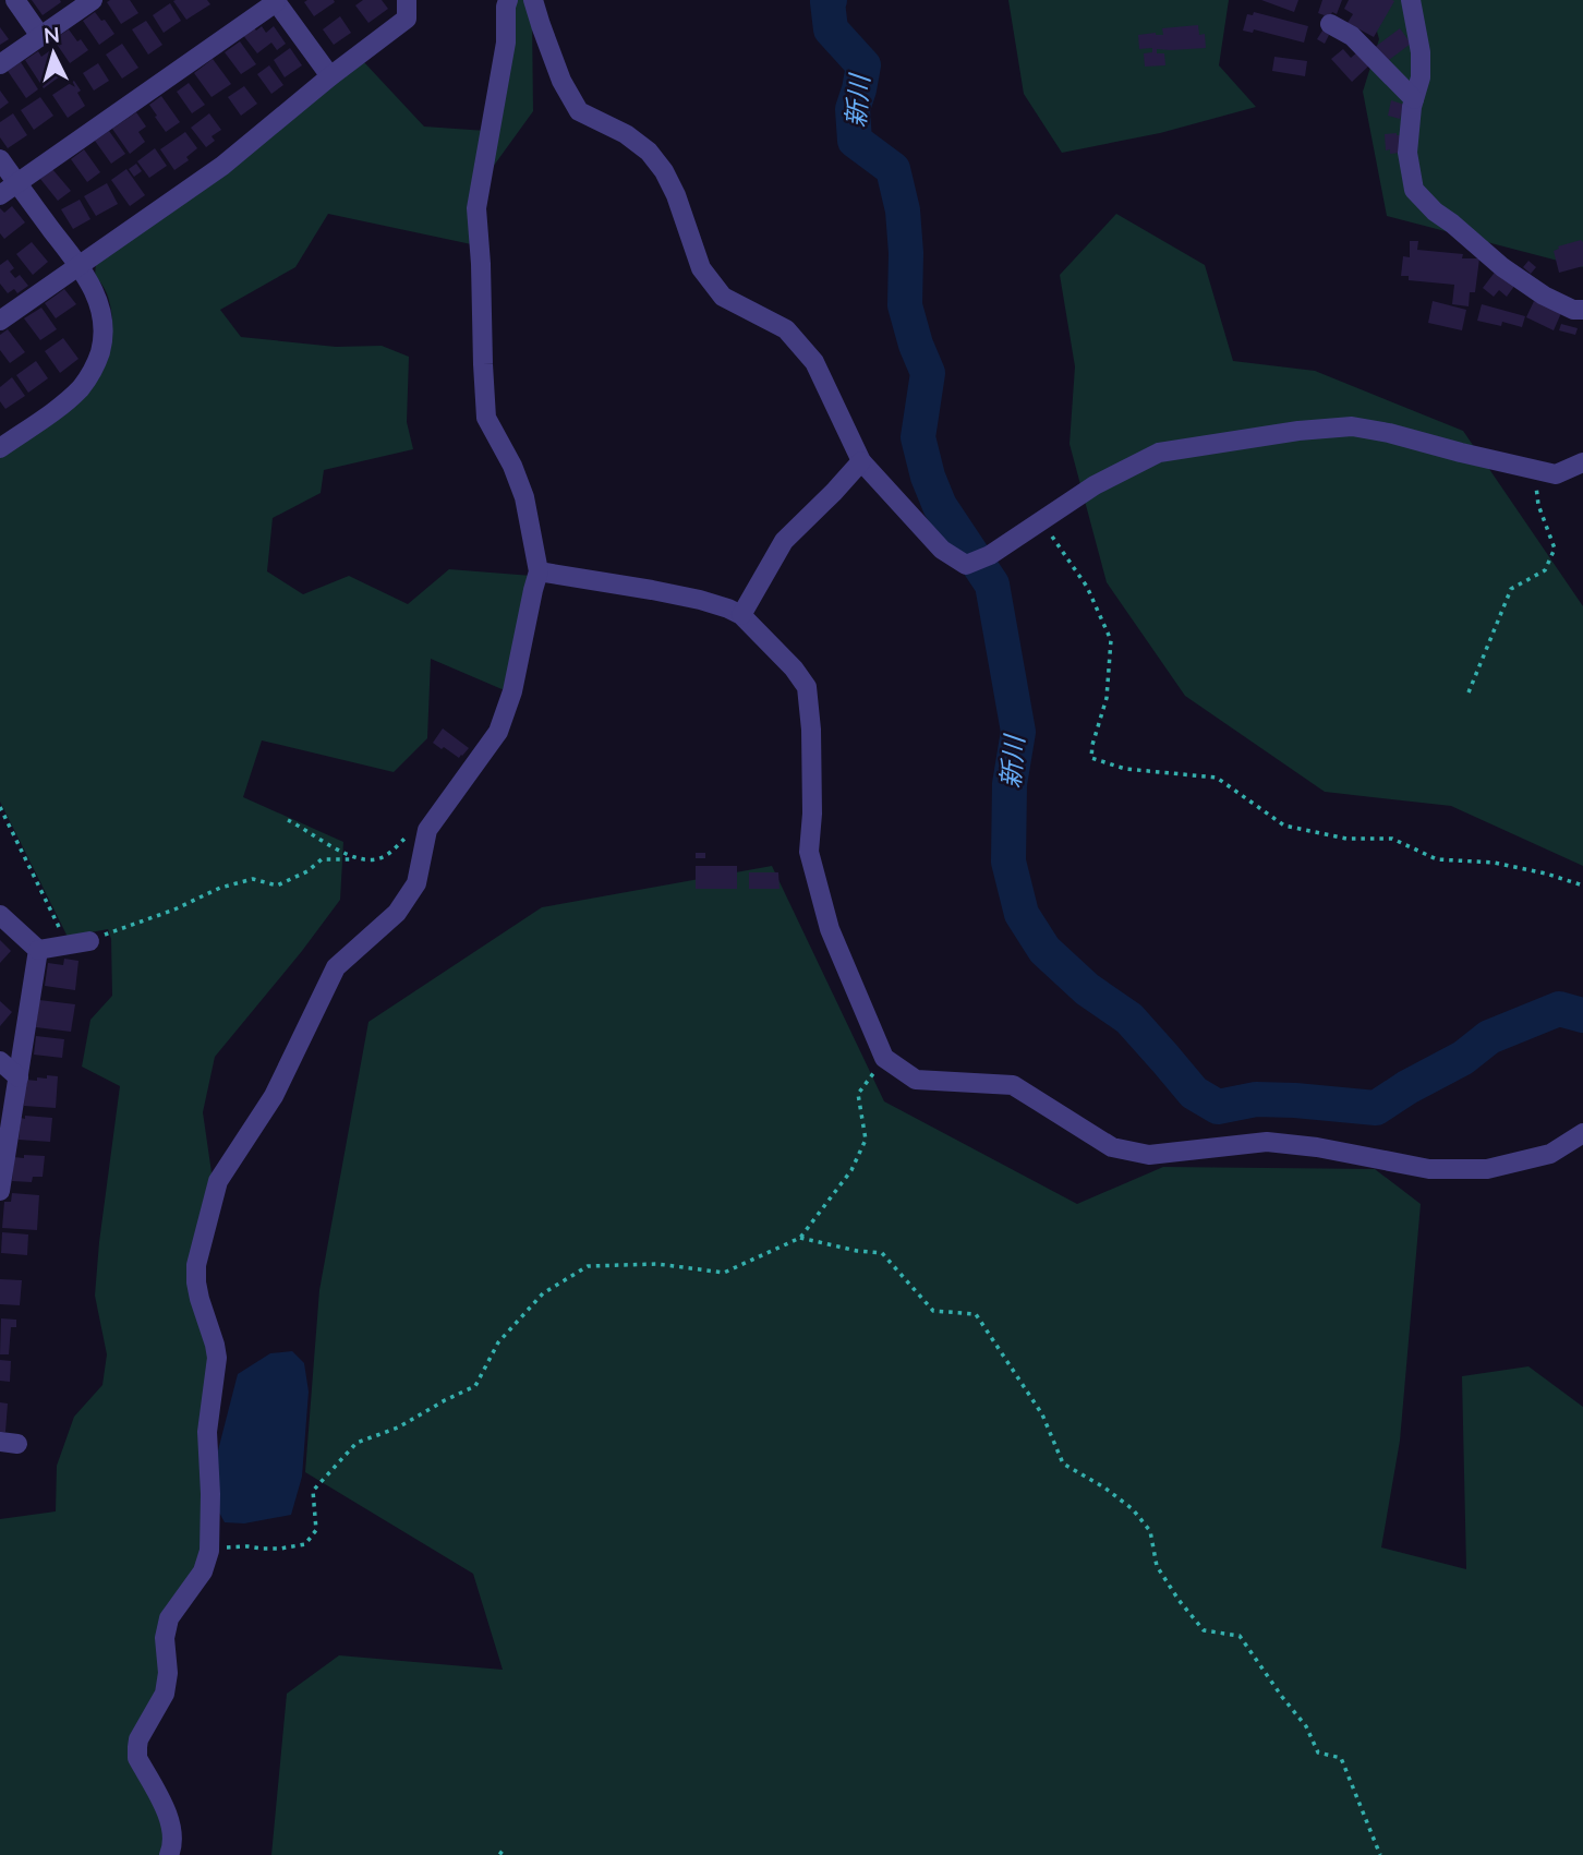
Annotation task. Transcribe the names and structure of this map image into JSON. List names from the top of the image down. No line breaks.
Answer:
{"water":["新川"],"north":"top"}
